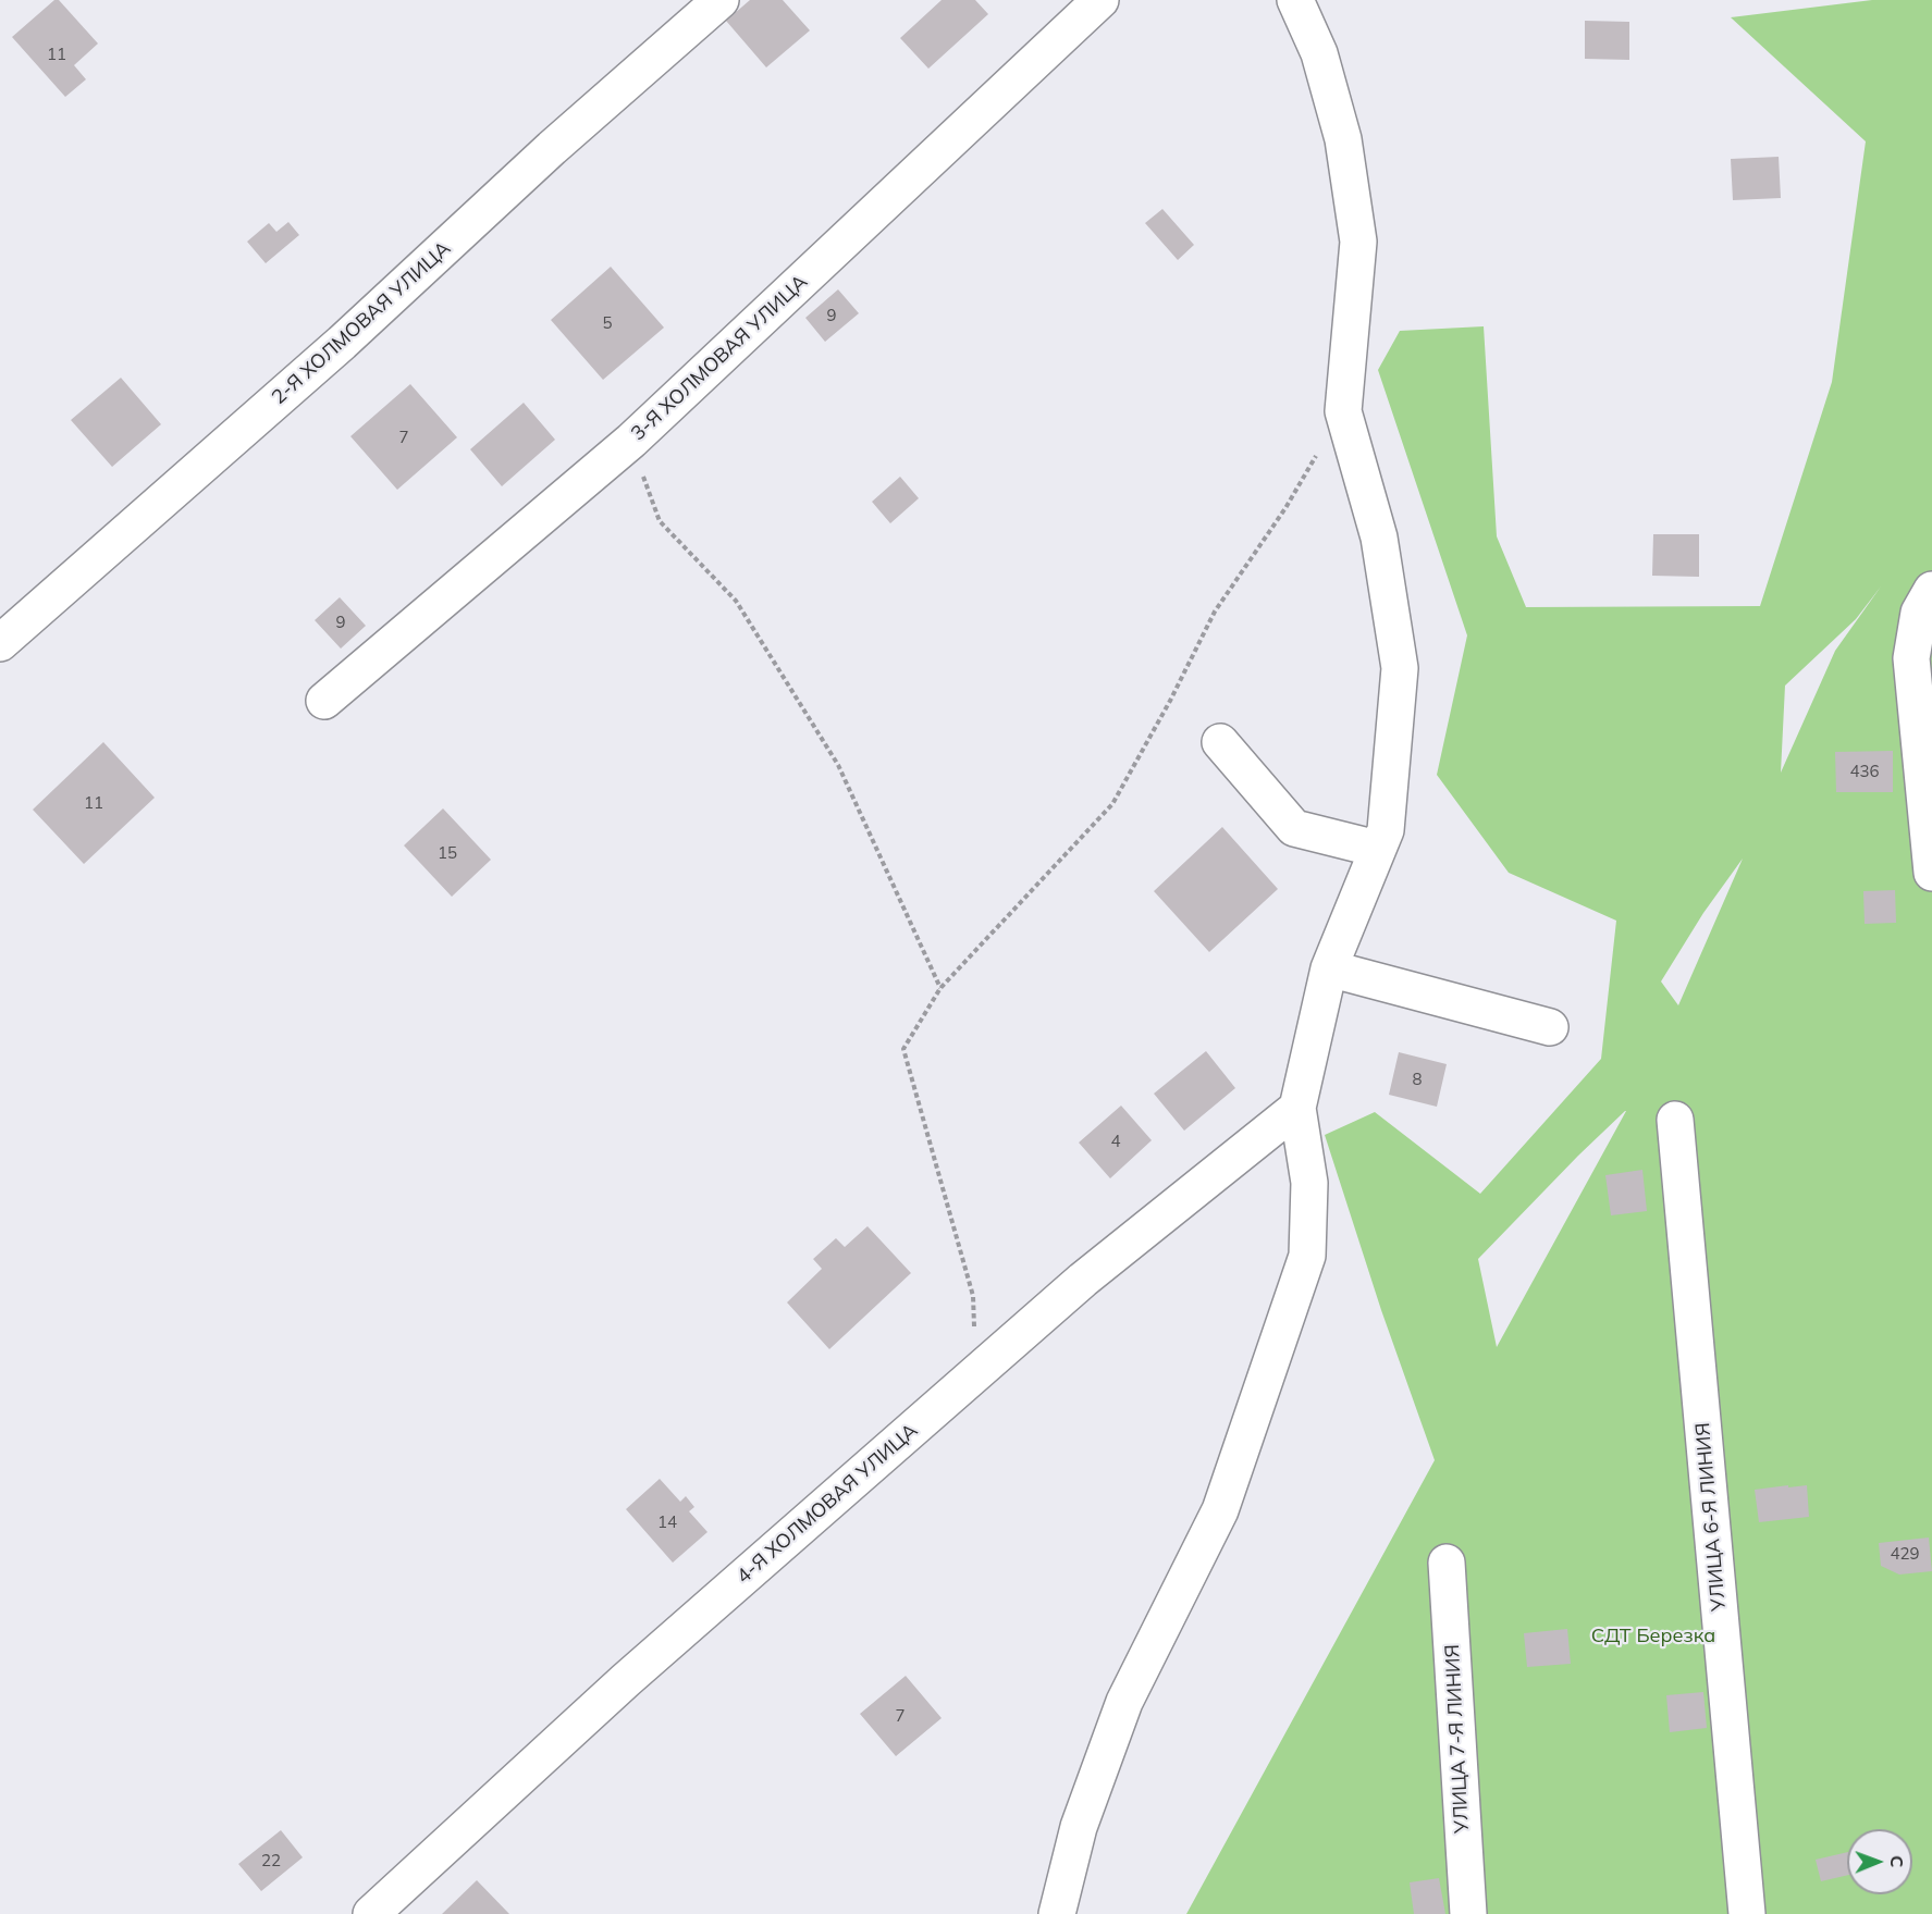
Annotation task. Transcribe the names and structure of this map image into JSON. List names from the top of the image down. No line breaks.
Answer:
{"streets":{"street":["2-Я ХОЛМОВАЯ УЛИЦА","3-Я ХОЛМОВАЯ УЛИЦА","4-Я ХОЛМОВАЯ УЛИЦА","УЛИЦА 6-Я ЛИНИЯ","УЛИЦА 7-Я ЛИНИЯ"]},"parks":["СДТ Березка"],"house_numbers":["11","9","5","7","9","436","11","15","8","4","14","429","7","22"],"north":"right"}
